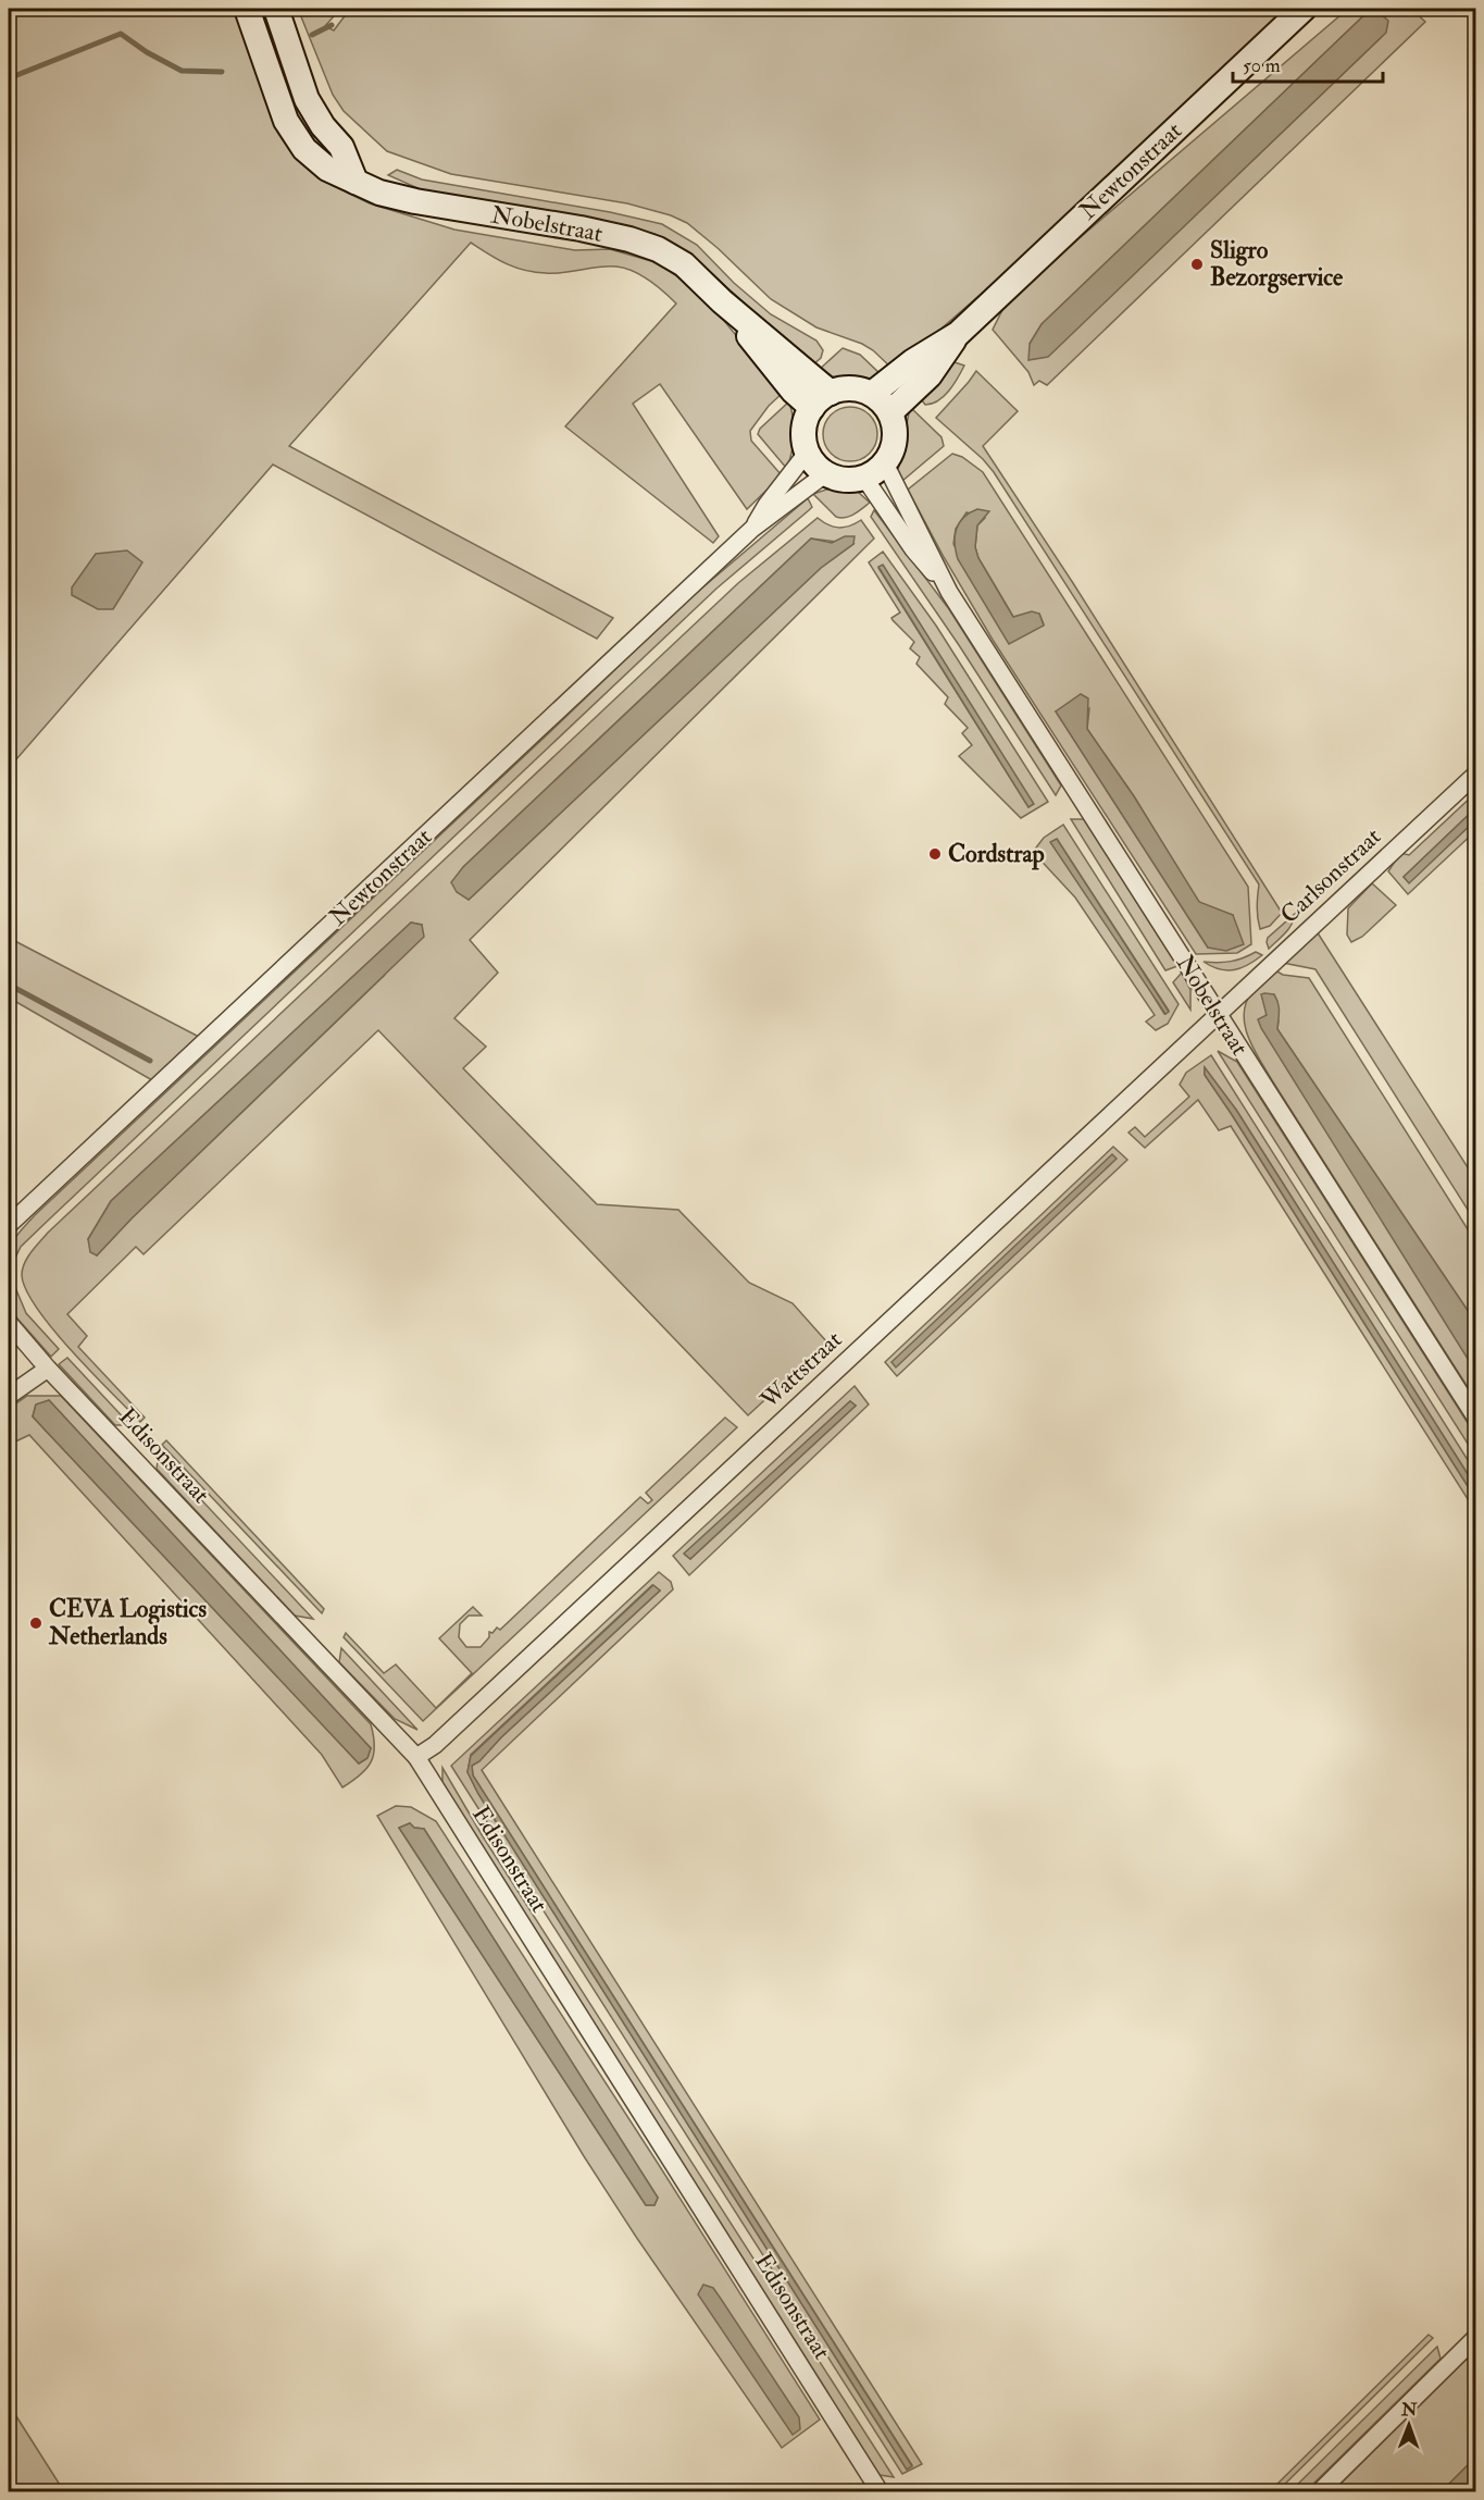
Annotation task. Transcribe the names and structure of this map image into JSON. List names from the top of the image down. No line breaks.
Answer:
{"streets":{"street":["Newtonstraat","Nobelstraat","Carlsonstraat","Wattstraat","Edisonstraat"]},"crossings":[["Newtonstraat","Nobelstraat"],["Nobelstraat","Carlsonstraat"],["Nobelstraat","Wattstraat"],["Carlsonstraat","Wattstraat"],["Wattstraat","Edisonstraat"]],"places":["Sligro Bezorgservice","Cordstrap","CEVA Logistics Netherlands"],"scale_bar":"50 m","north":"top"}
